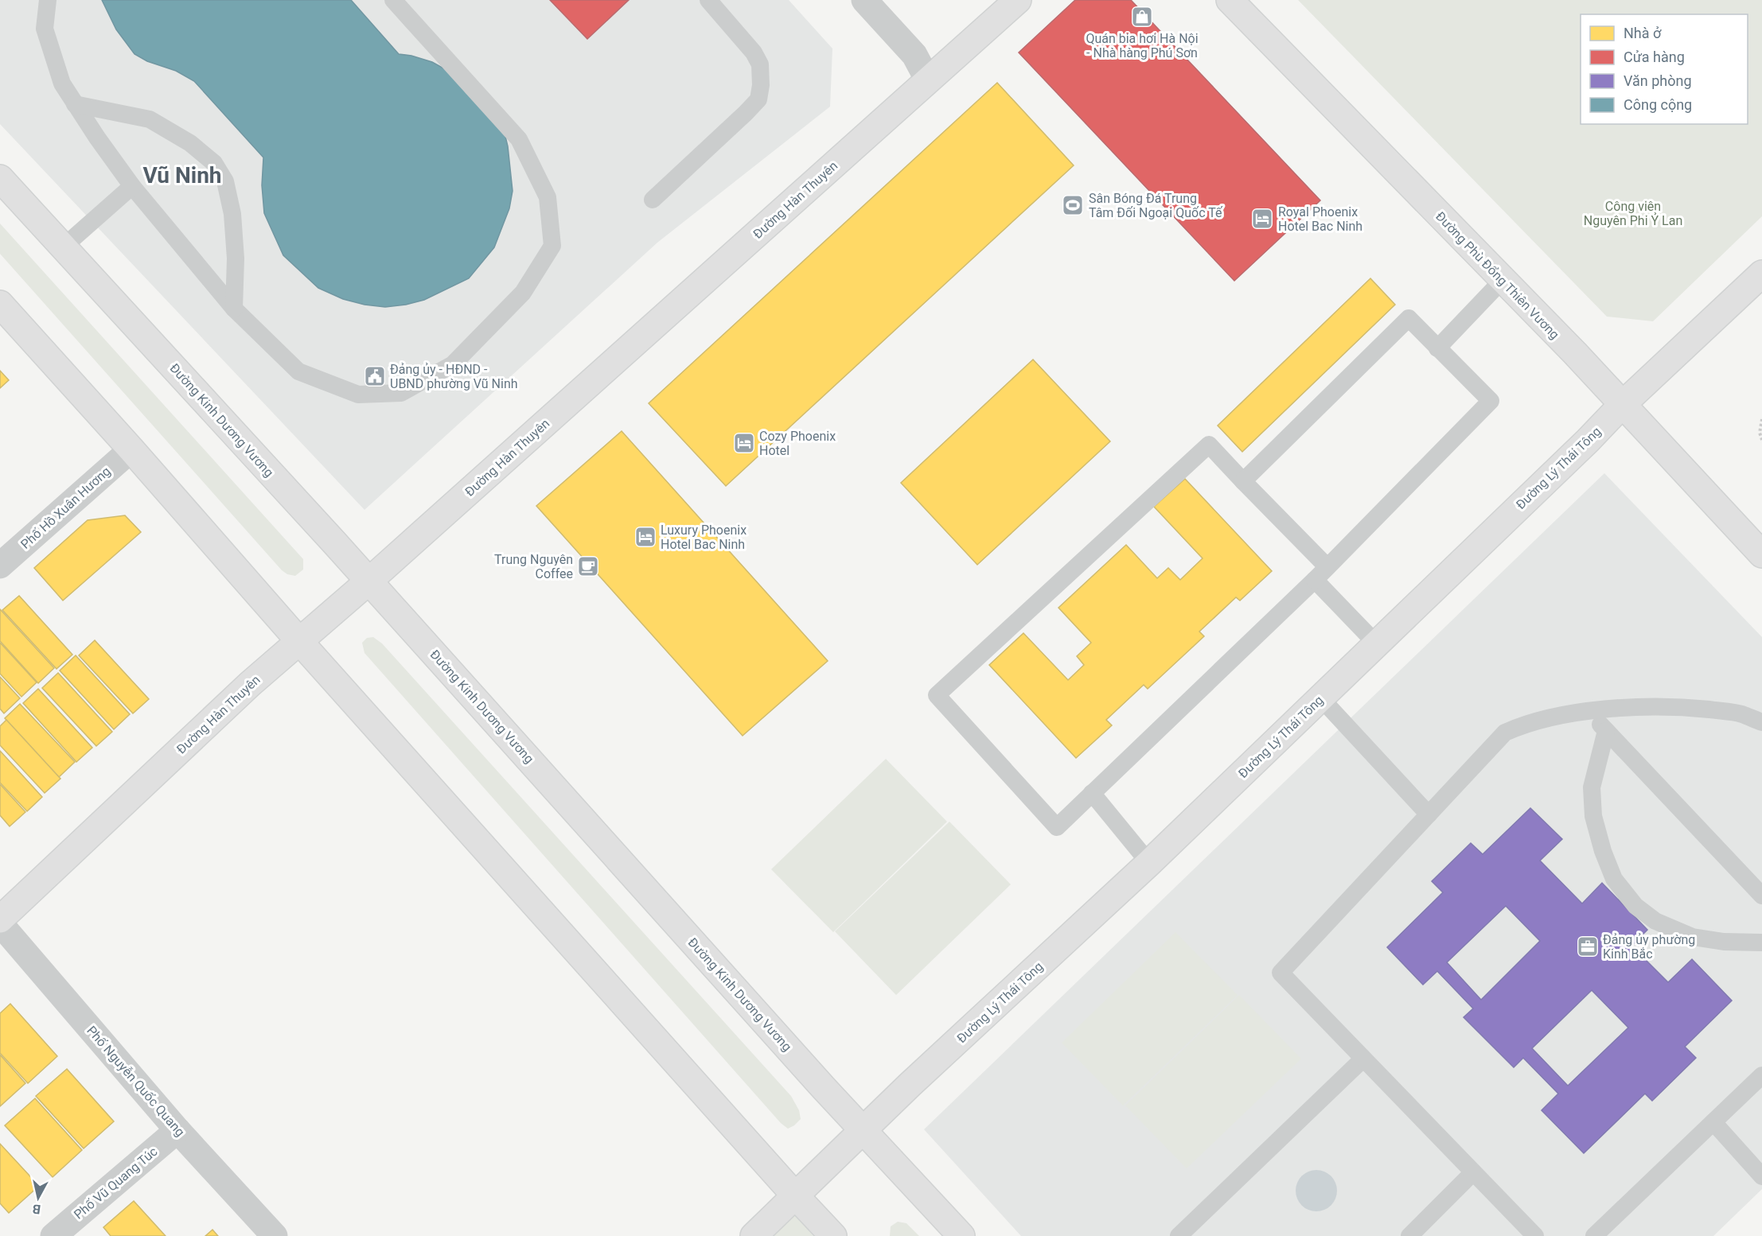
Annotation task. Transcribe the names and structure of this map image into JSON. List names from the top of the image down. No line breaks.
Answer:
{"streets":{"street":["Đường Hàn Thuyên","Đường Phù Đổng Thiên Vương","Đường Kinh Dương Vương","Đường Lý Thái Tông","Phố Hồ Xuân Hương","Phố Nguyễn Quốc Quang","Phố Vũ Quang Túc"]},"crossings":[["Đường Hàn Thuyên","Đường Kinh Dương Vương"],["Đường Phù Đổng Thiên Vương","Đường Lý Thái Tông"],["Đường Kinh Dương Vương","Đường Lý Thái Tông"],["Phố Nguyễn Quốc Quang","Phố Vũ Quang Túc"]],"districts":["Vũ Ninh"],"parks":["Công viên Nguyên Phi Ỷ Lan"],"places":{"shop":["Quán bia hơi Hà Nội - Nhà hàng Phú Sơn"],"sports":["Sân Bóng Đá Trung Tâm Đối Ngoại Quốc Tế"],"hotel":["Royal Phoenix Hotel Bac Ninh","Cozy Phoenix Hotel","Luxury Phoenix Hotel Bac Ninh"],"public building":["Đảng ủy - HĐND - UBND phường Vũ Ninh"],"cafe":["Trung Nguyên Coffee"],"office":["Đảng ủy phường Kinh Bắc"]},"legend":["Nhà ở","Cửa hàng","Văn phòng","Công cộng"],"north":"bottom"}
